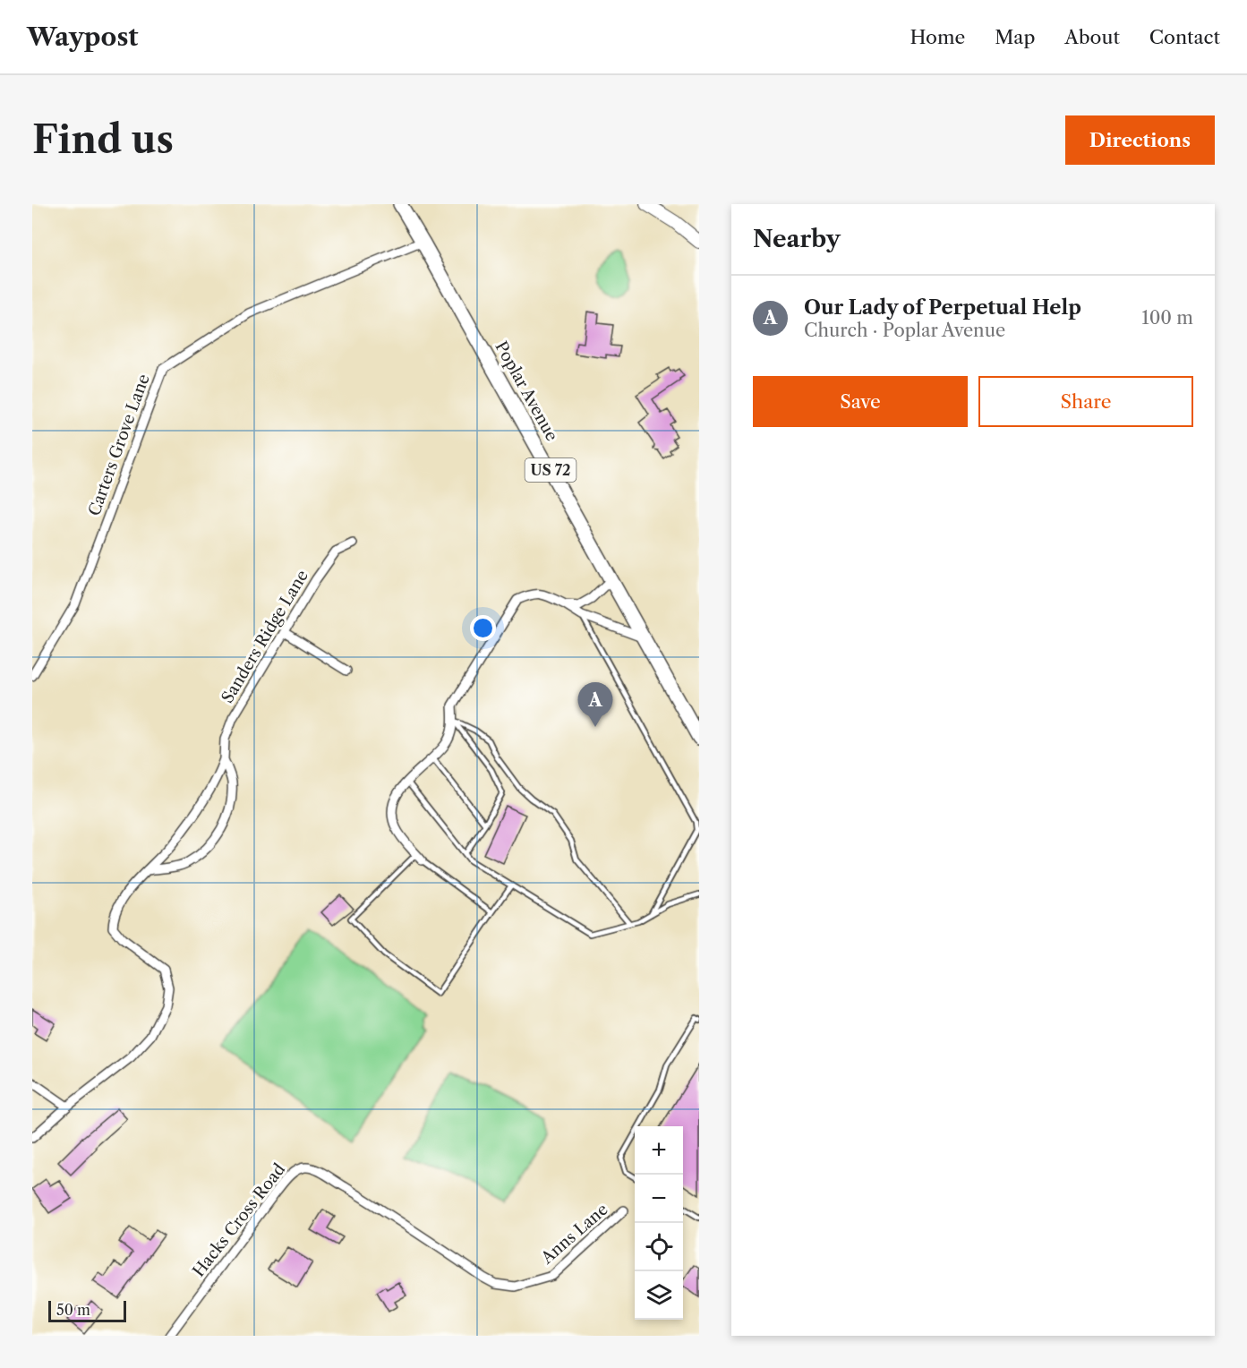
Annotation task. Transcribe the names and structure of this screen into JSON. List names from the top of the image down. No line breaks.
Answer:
{"streets":{"main road":["Poplar Avenue","US 72"],"street":["Carters Grove Lane","Sanders Ridge Lane","Hacks Cross Road","Anns Lane"]},"crossings":[["Poplar Avenue","Carters Grove Lane"],["Hacks Cross Road","Anns Lane"]],"scale_bar":"50 m","page":{"header":"Waypost","nav":["Home","Map","About","Contact"],"buttons":["Directions",["Save","Share"]],"title":"Find us","heading":"Nearby","list":[{"mark":"A","name":"Our Lady of Perpetual Help","note":"Church · Poplar Avenue","value":"100 m"}],"pins":"A","map_buttons":["+","−"],"scale":"50 m"}}
